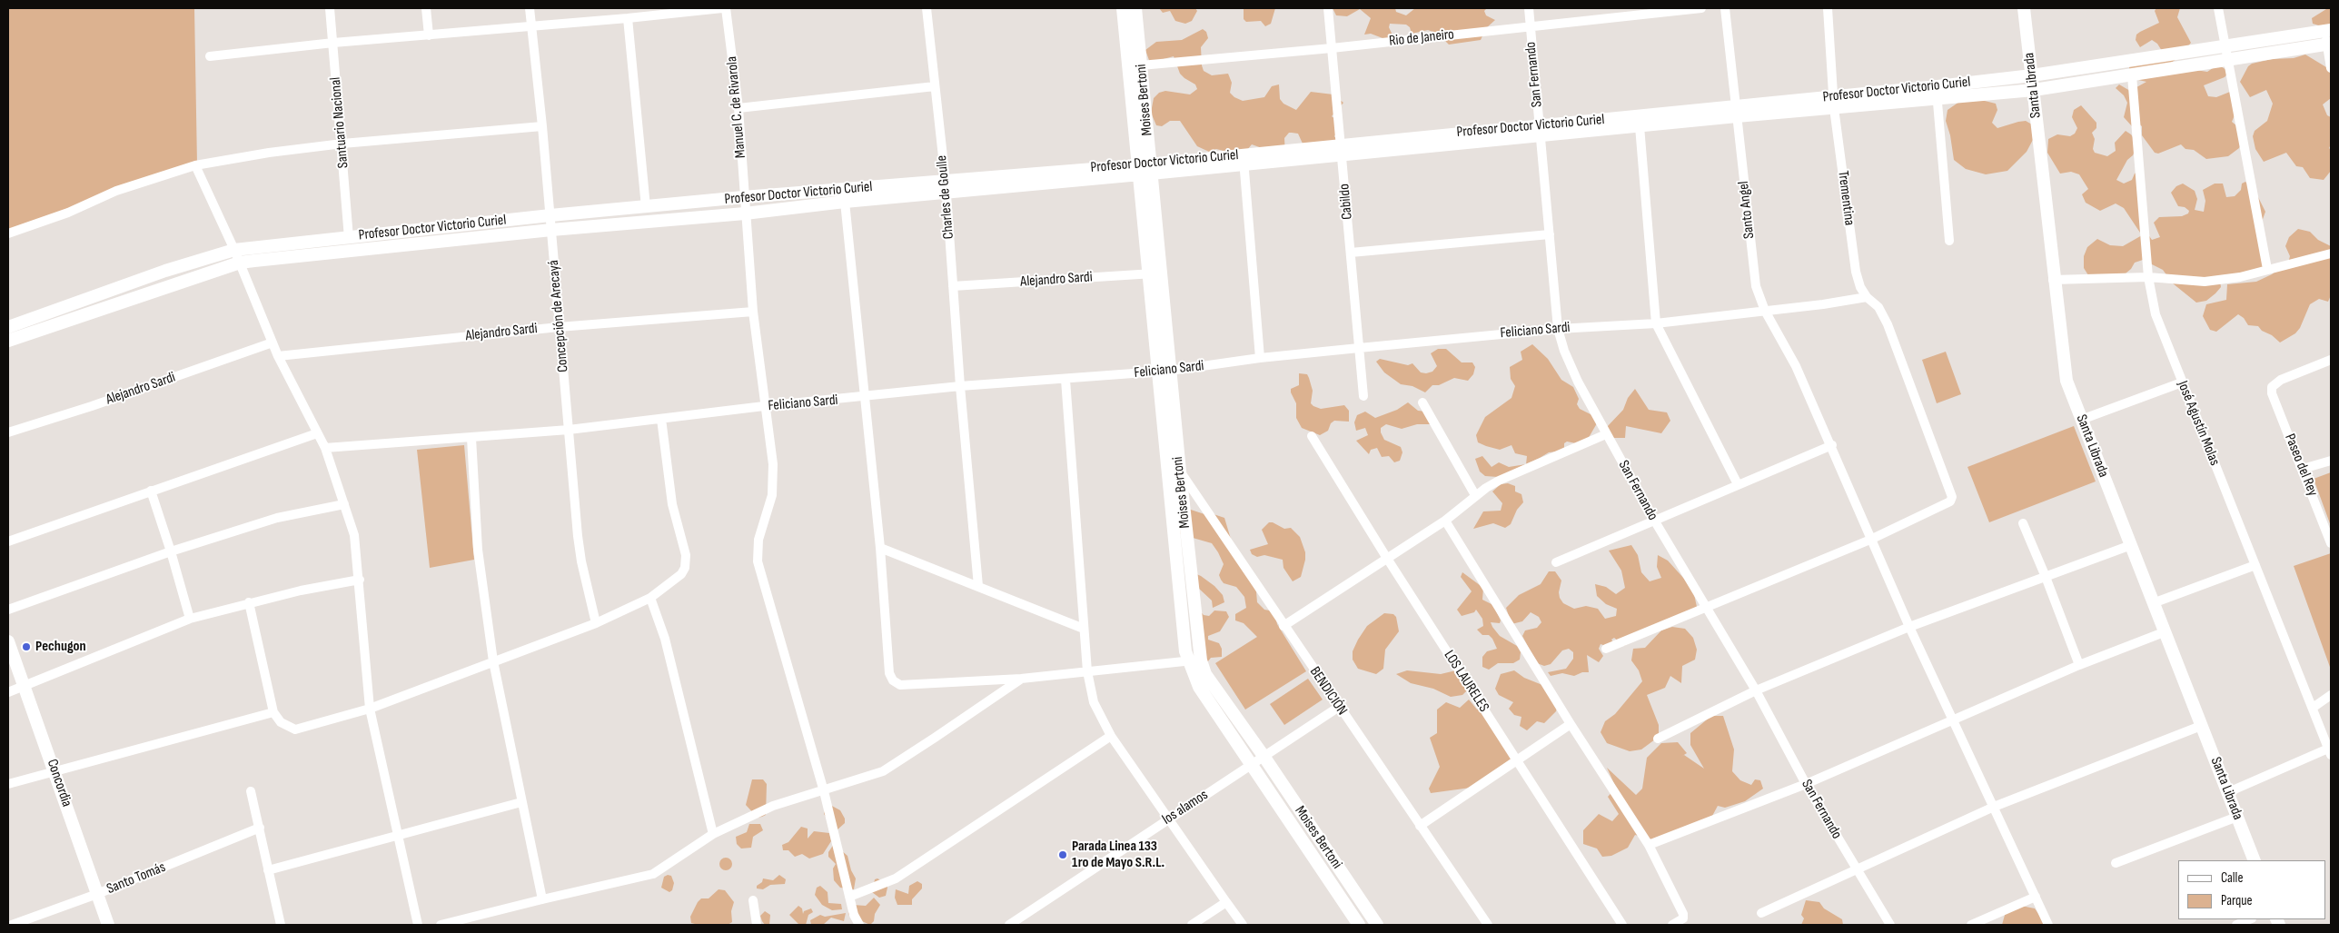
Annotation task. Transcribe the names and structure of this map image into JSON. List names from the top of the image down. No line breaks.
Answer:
{"streets":{"main road":["Santa Librada","Profesor Doctor Victorio Curiel","Moises Bertoni","Concordia"],"street":["Rio de Janeiro","San Fernando","Manuel C. de Rivarola","Santuario Nacional","Charles de Goulle","Trementina","Cabildo","Santo Angel","Alejandro Sardi","Concepción de Arecayá","Feliciano Sardi","José Agustín Molas","Paseo del Rey","LOS LAURELES","BENDICIÓN","los alamos","Santo Tomás"]},"crossings":[["Rio de Janeiro","San Fernando"],["Rio de Janeiro","Moises Bertoni"],["Rio de Janeiro","Cabildo"],["San Fernando","Profesor Doctor Victorio Curiel"],["San Fernando","Feliciano Sardi"],["Santa Librada","Profesor Doctor Victorio Curiel"],["Profesor Doctor Victorio Curiel","Moises Bertoni"],["Profesor Doctor Victorio Curiel","Manuel C. de Rivarola"],["Profesor Doctor Victorio Curiel","Santuario Nacional"],["Profesor Doctor Victorio Curiel","Charles de Goulle"],["Profesor Doctor Victorio Curiel","Trementina"],["Profesor Doctor Victorio Curiel","Cabildo"],["Profesor Doctor Victorio Curiel","Santo Angel"],["Profesor Doctor Victorio Curiel","Concepción de Arecayá"],["Profesor Doctor Victorio Curiel","José Agustín Molas"],["Moises Bertoni","Alejandro Sardi"],["Moises Bertoni","Feliciano Sardi"],["Moises Bertoni","BENDICIÓN"],["Moises Bertoni","los alamos"],["Manuel C. de Rivarola","Alejandro Sardi"],["Charles de Goulle","Alejandro Sardi"],["Charles de Goulle","Feliciano Sardi"],["Trementina","Santo Angel"],["Trementina","Feliciano Sardi"],["Cabildo","Feliciano Sardi"],["Santo Angel","Feliciano Sardi"],["Alejandro Sardi","Concepción de Arecayá"],["Concepción de Arecayá","Feliciano Sardi"],["BENDICIÓN","los alamos"],["Concordia","Santo Tomás"]],"places":["Pechugon","Parada Linea 133 1ro de Mayo S.R.L."],"legend":["Calle","Parque"]}
